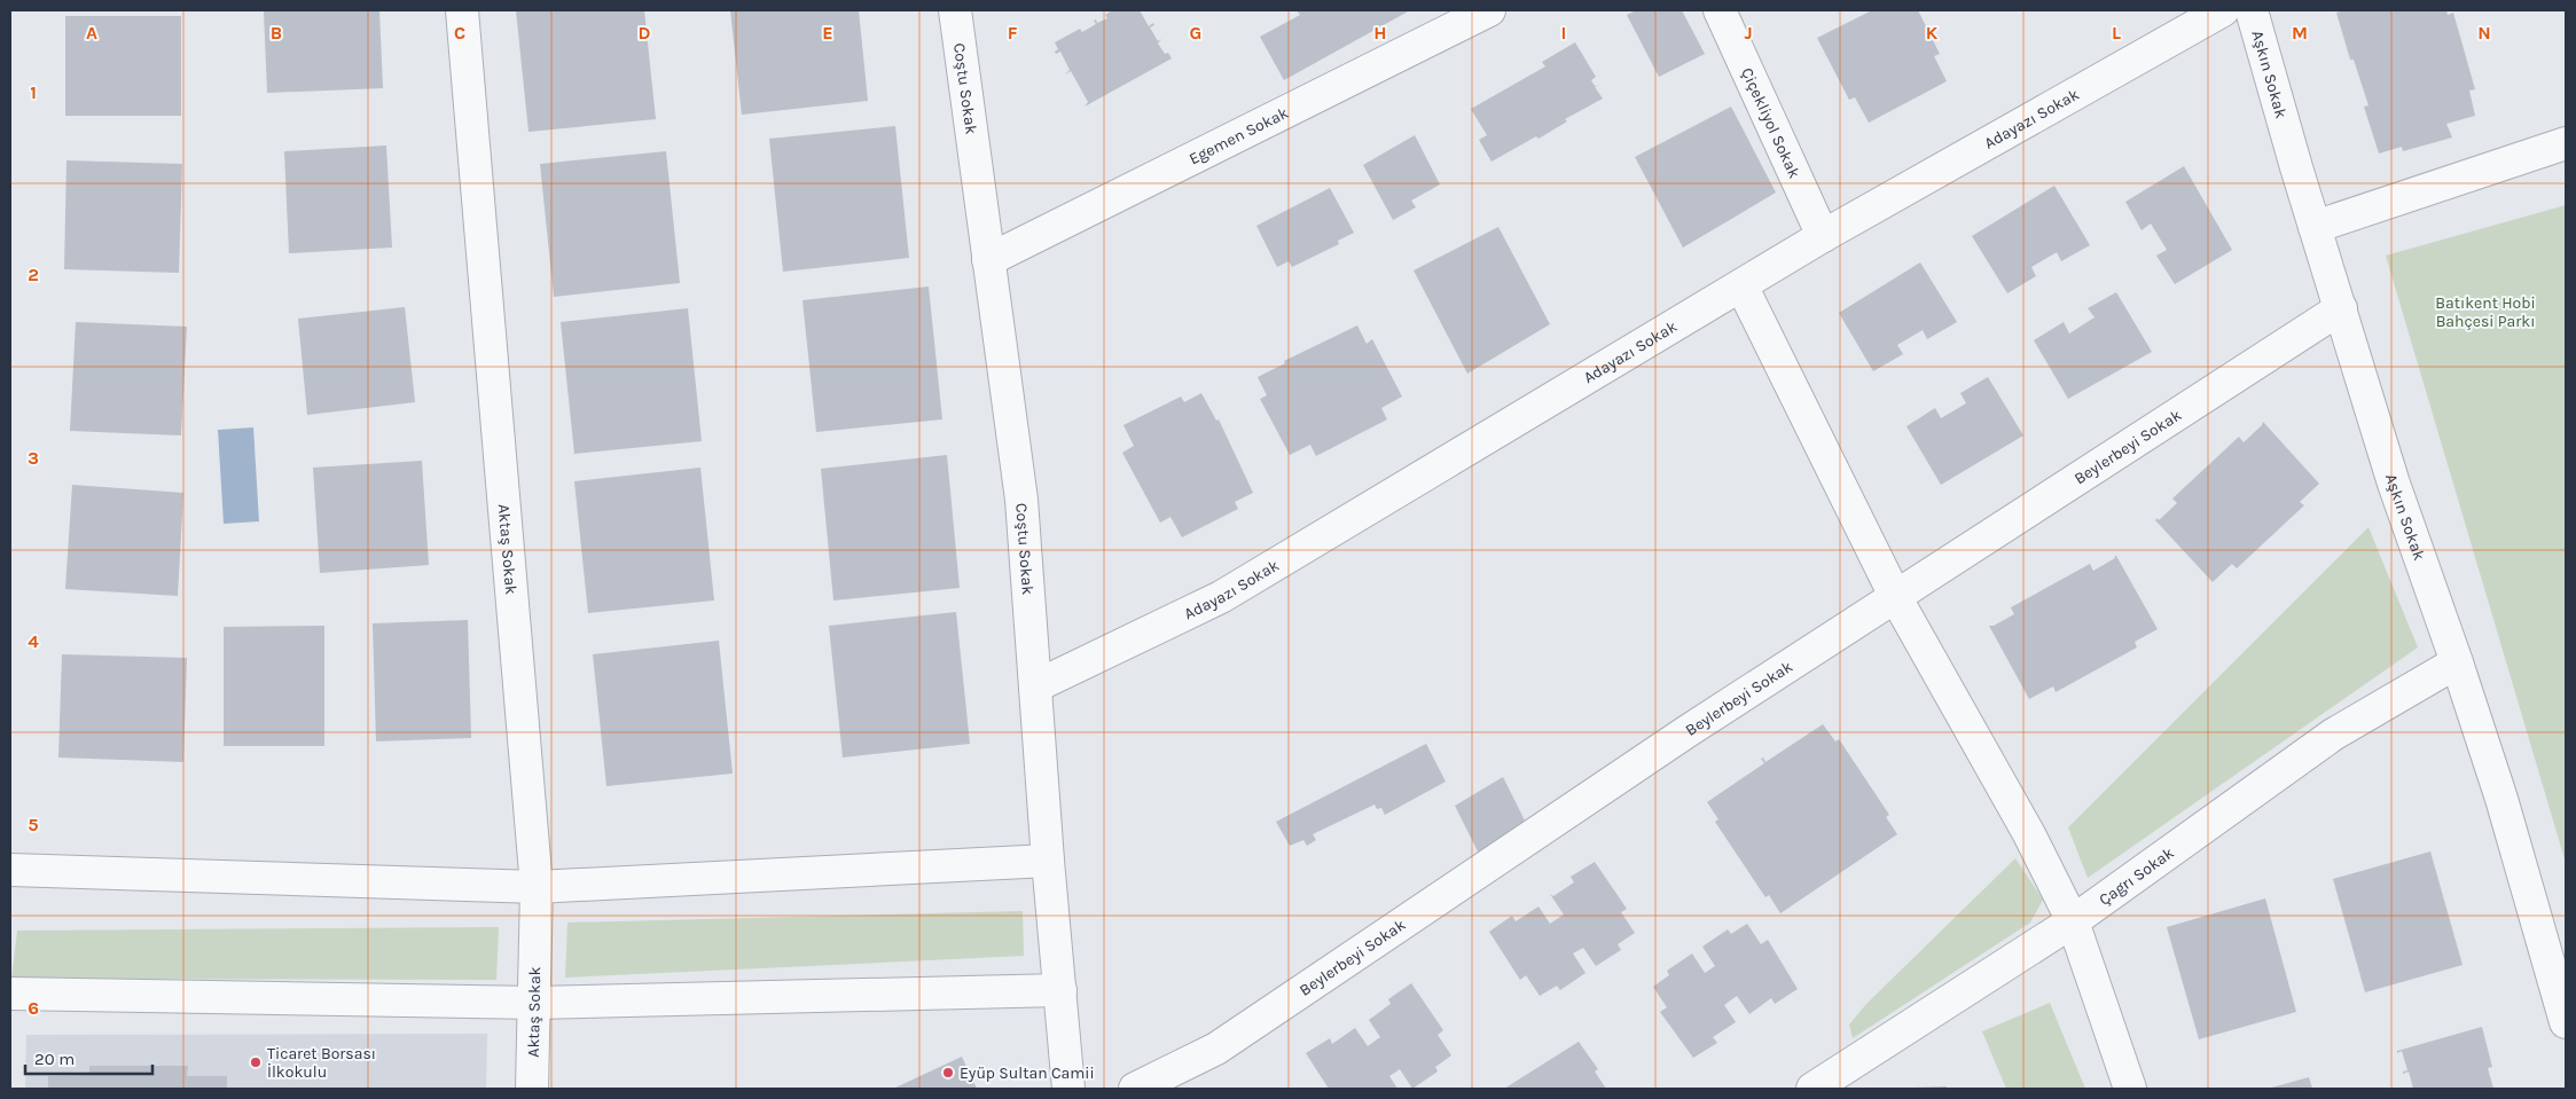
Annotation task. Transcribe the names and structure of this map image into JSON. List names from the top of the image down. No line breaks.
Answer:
{"streets":{"street":["Aşkın Sokak","Coştu Sokak","Adayazı Sokak","Çiçekliyol Sokak","Egemen Sokak","Beylerbeyi Sokak","Aktaş Sokak","Çagrı Sokak"]},"crossings":[["Aşkın Sokak","Beylerbeyi Sokak"],["Aşkın Sokak","Çagrı Sokak"],["Coştu Sokak","Adayazı Sokak"],["Coştu Sokak","Egemen Sokak"],["Adayazı Sokak","Çiçekliyol Sokak"]],"parks":["Batıkent Hobi Bahçesi Parkı"],"places":["Ticaret Borsası İlkokulu","Eyüp Sultan Camii"],"scale_bar":"20 m","grid":{"columns":["A","B","C","D","E","F","G","H","I","J","K","L","M","N"],"rows":["1","2","3","4","5","6"]}}
